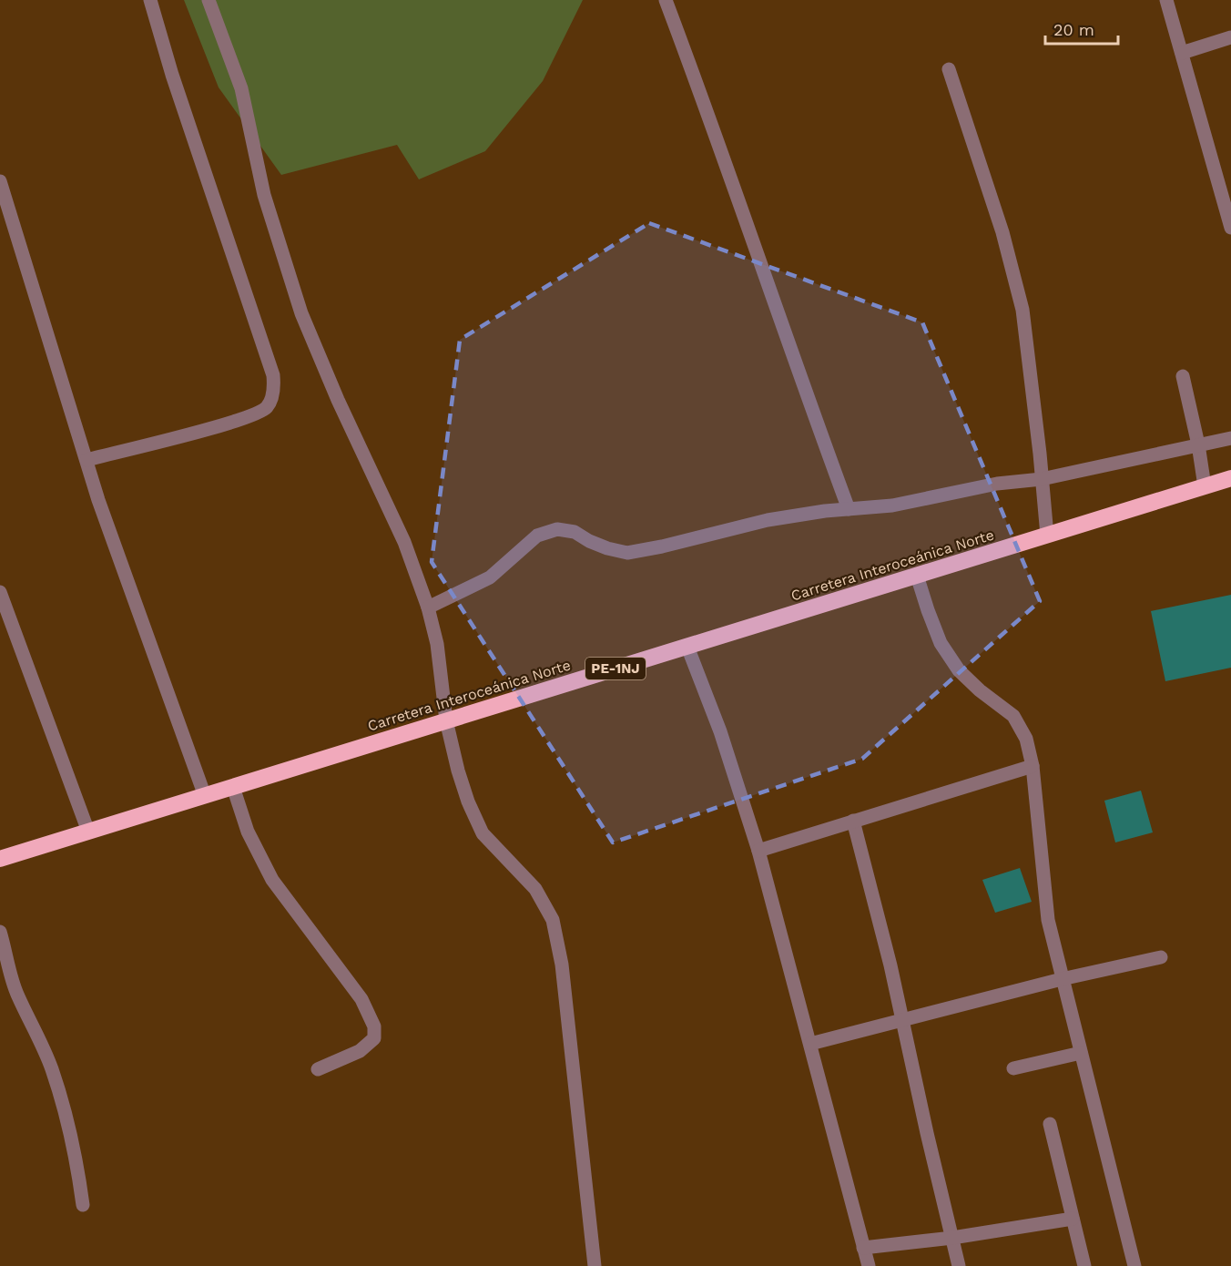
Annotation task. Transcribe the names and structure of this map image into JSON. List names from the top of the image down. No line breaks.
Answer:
{"streets":{"highway":["Carretera Interoceánica Norte","PE-1NJ"]},"scale_bar":"20 m"}
